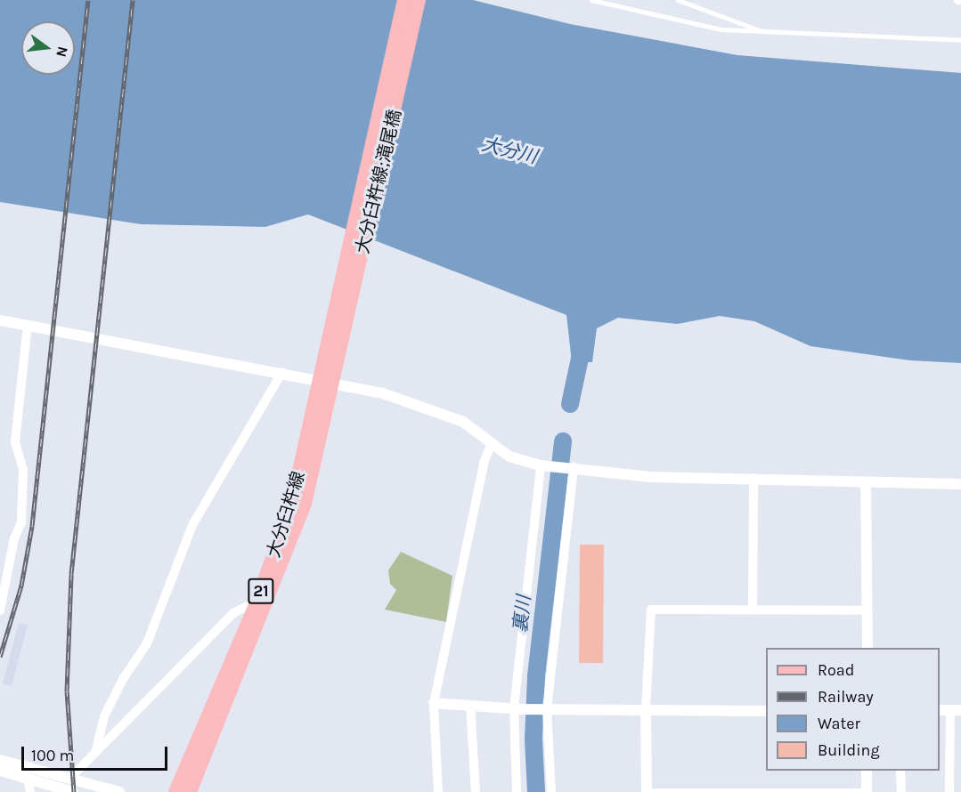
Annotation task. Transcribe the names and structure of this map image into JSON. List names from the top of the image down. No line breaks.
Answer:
{"streets":{"main road":["大分臼杵線;滝尾橋","大分臼杵線","21"]},"crossings":[["大分臼杵線;滝尾橋","21"],["大分臼杵線","21"]],"water":["大分川","裏川"],"legend":["Road","Railway","Water","Building"],"scale_bar":"100 m","north":"right"}
